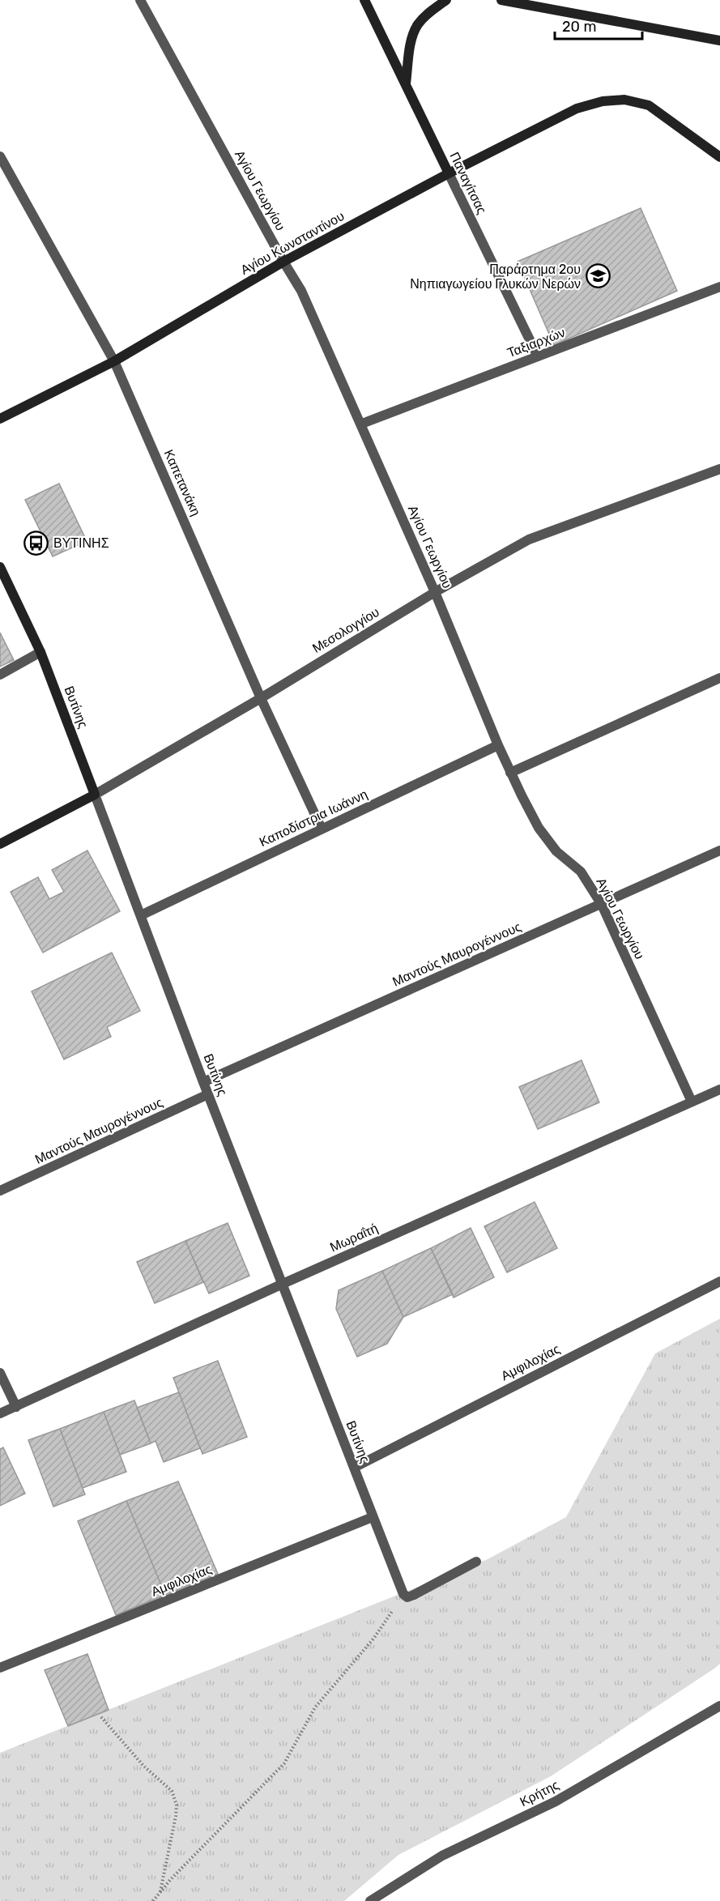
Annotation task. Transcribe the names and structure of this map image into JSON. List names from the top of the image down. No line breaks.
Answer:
{"streets":{"street":["Παναγίτσας","Αγίου Γεωργίου","Αγίου Κωνσταντίνου","Ταξιαρχών","Καπετανάκη","Μεσολογγίου","Βυτίνης","Καποδίστρια Ιωάννη","Μαντούς Μαυρογέννους","Μωραΐτή","Αμφιλοχίας","Κρήτης"]},"crossings":[["Παναγίτσας","Αγίου Κωνσταντίνου"],["Παναγίτσας","Ταξιαρχών"],["Αγίου Γεωργίου","Αγίου Κωνσταντίνου"],["Αγίου Γεωργίου","Ταξιαρχών"],["Αγίου Γεωργίου","Μεσολογγίου"],["Αγίου Γεωργίου","Καποδίστρια Ιωάννη"],["Αγίου Γεωργίου","Μαντούς Μαυρογέννους"],["Αγίου Γεωργίου","Μωραΐτή"],["Αγίου Κωνσταντίνου","Καπετανάκη"],["Καπετανάκη","Μεσολογγίου"],["Καπετανάκη","Καποδίστρια Ιωάννη"],["Μεσολογγίου","Βυτίνης"],["Βυτίνης","Καποδίστρια Ιωάννη"],["Βυτίνης","Μαντούς Μαυρογέννους"],["Βυτίνης","Μωραΐτή"],["Βυτίνης","Αμφιλοχίας"]],"places":{"school or university":["Παράρτημα 2ου Νηπιαγωγείου Γλυκών Νερών"],"bus stop":["ΒΥΤΙΝΗΣ"]},"scale_bar":"20 m"}
